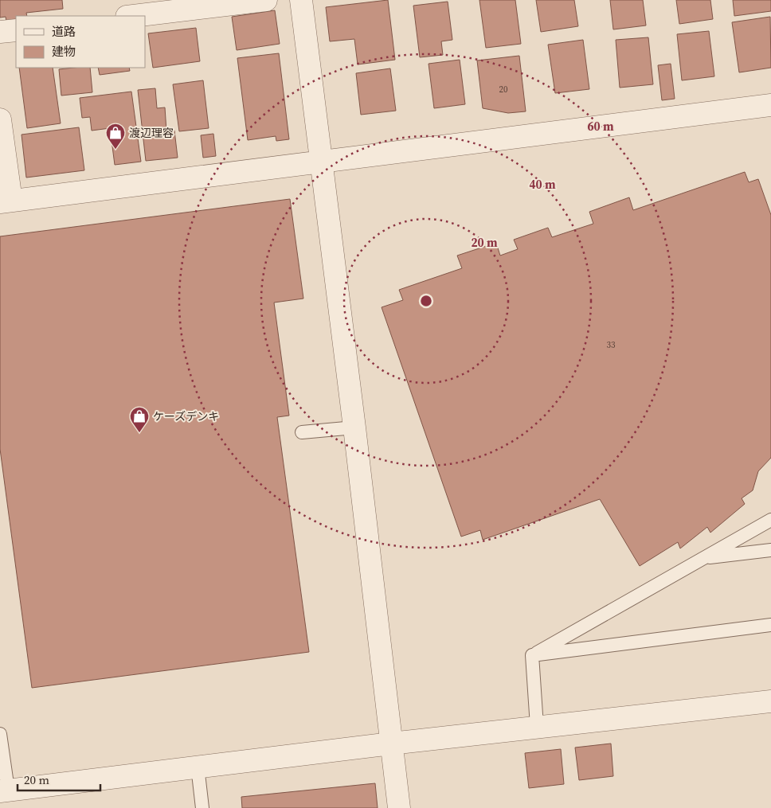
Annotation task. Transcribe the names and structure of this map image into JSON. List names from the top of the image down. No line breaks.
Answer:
{"places":{"shop":["渡辺理容","ケーズデンキ"]},"house_numbers":["20","33"],"legend":["道路","建物"],"scale_bar":"20 m","rings":["60 m","40 m","20 m"]}
